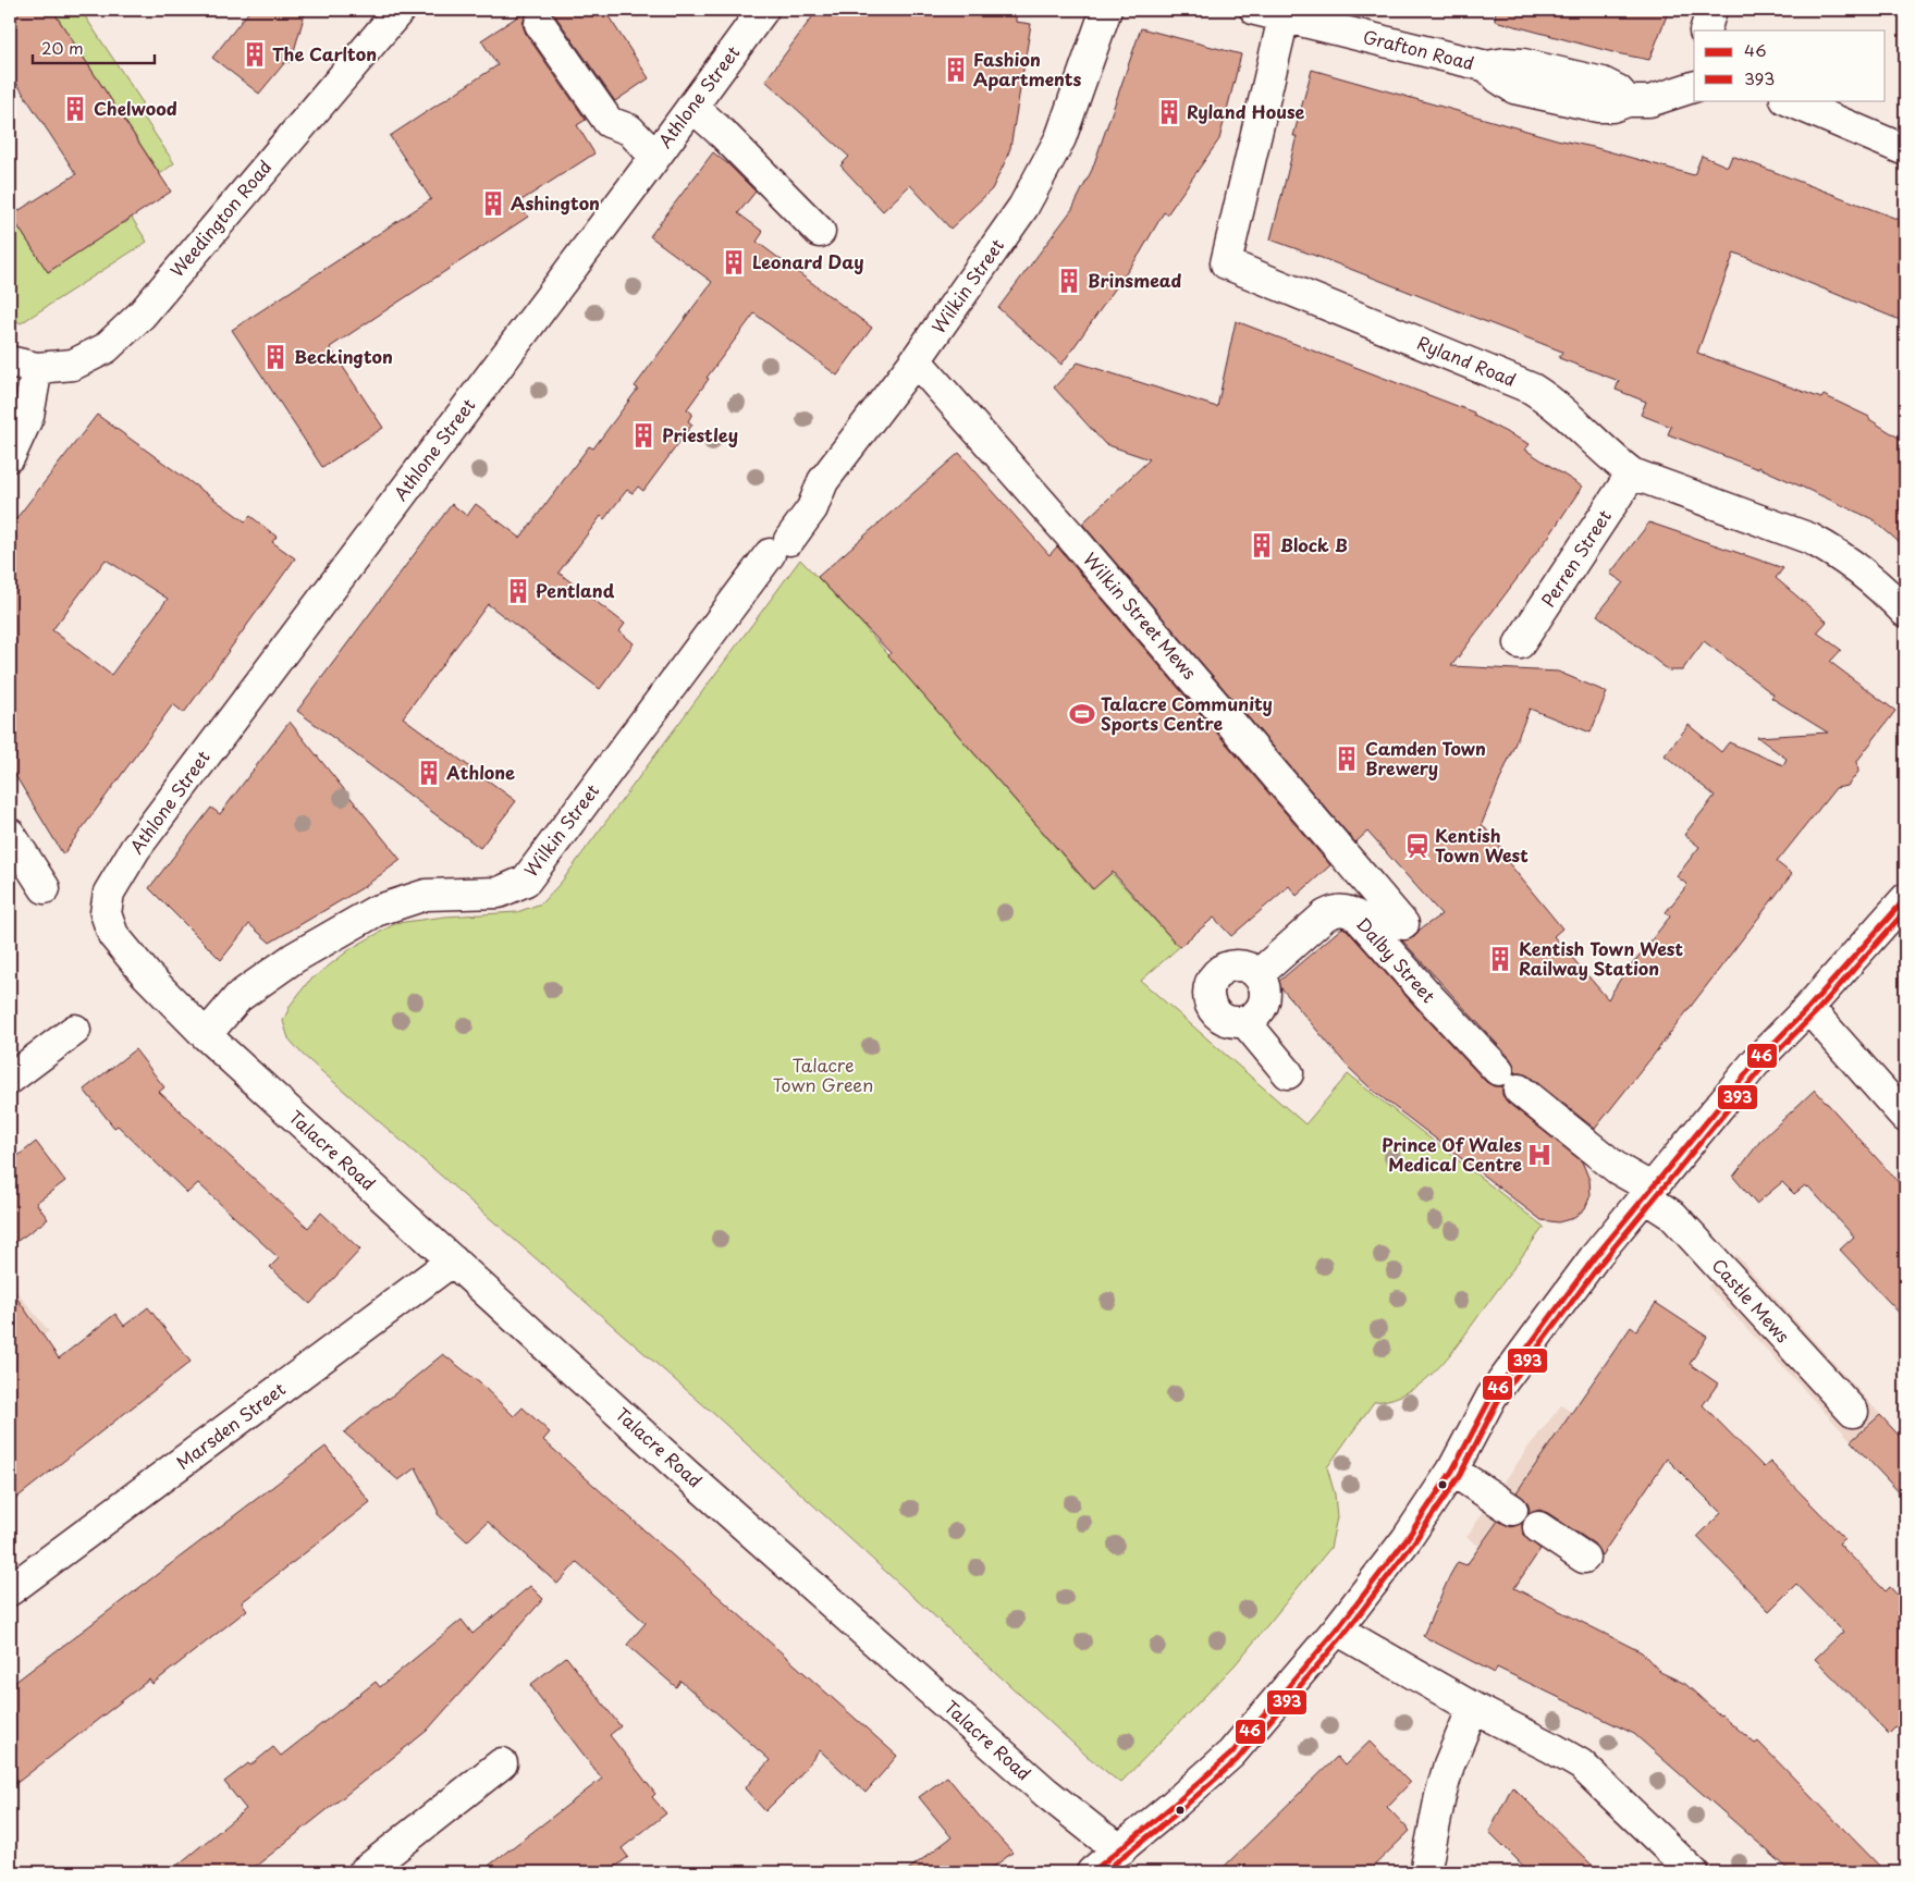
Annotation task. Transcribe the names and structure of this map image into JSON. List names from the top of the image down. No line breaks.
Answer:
{"streets":{"street":["Grafton Road","Athlone Street","Weedington Road","Wilkin Street","Ryland Road","Perren Street","Wilkin Street Mews","Dalby Street","Talacre Road","Castle Mews","Marsden Street"]},"crossings":[["Grafton Road","Ryland Road"],["Athlone Street","Talacre Road"],["Wilkin Street","Wilkin Street Mews"],["Wilkin Street","Talacre Road"],["Ryland Road","Perren Street"],["Dalby Street","Castle Mews"],["Talacre Road","Marsden Street"]],"parks":["Talacre Town Green"],"places":{"building":["The Carlton","Fashion Apartments","Chelwood","Ryland House","Ashington","Leonard Day","Brinsmead","Beckington","Priestley","Block B","Pentland","Camden Town Brewery","Athlone","Kentish Town West Railway Station"],"sports":["Talacre Community Sports Centre"],"station":["Kentish Town West"],"hospital":["Prince Of Wales Medical Centre"]},"lines":["transit line 46","transit line 393"],"legend":["46","393"],"scale_bar":"20 m"}
